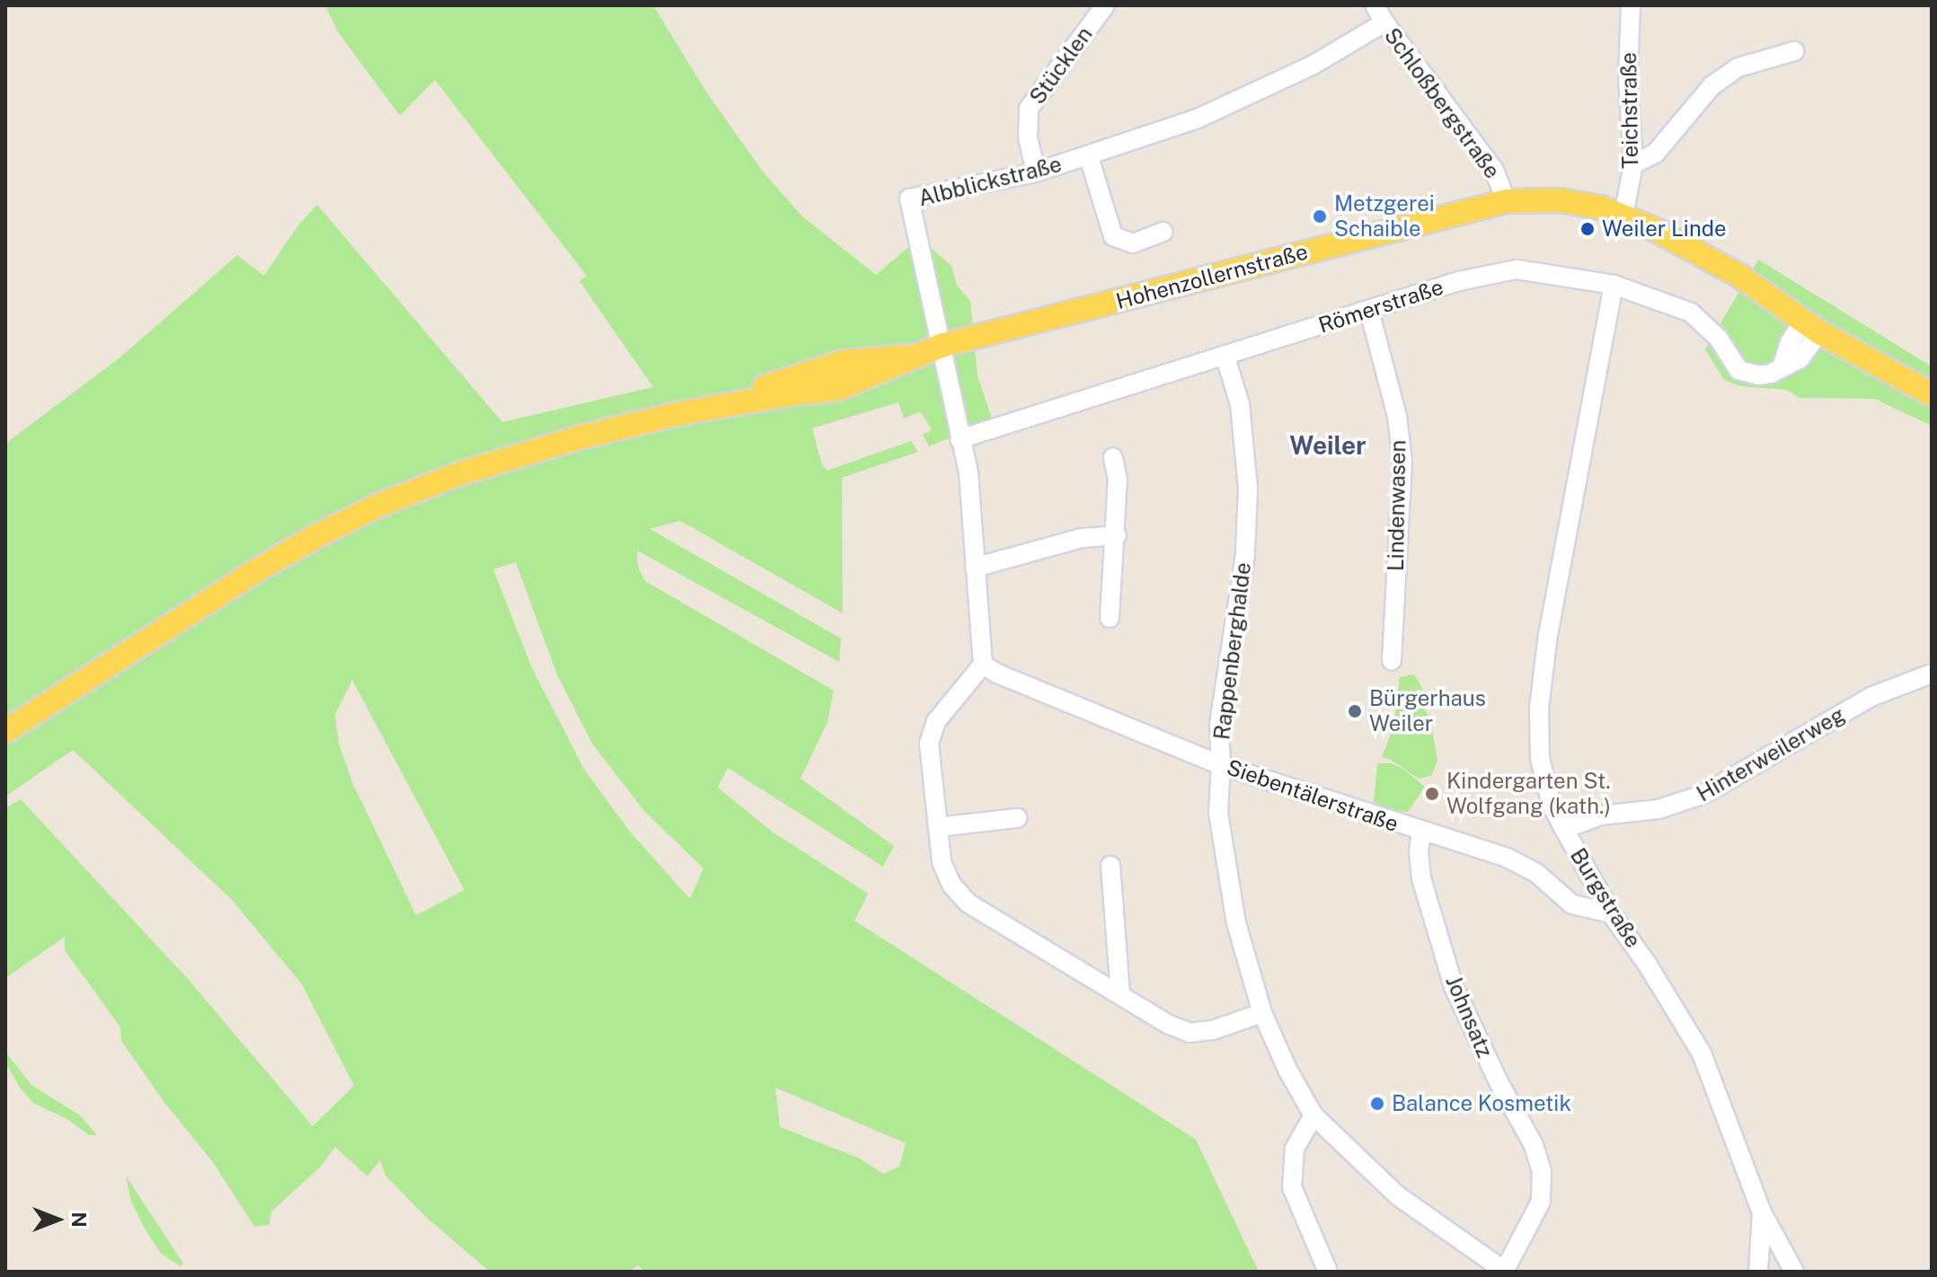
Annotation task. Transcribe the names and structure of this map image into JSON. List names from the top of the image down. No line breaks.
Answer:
{"streets":{"main road":["Hohenzollernstraße"],"street":["Stücklen","Schloßbergstraße","Teichstraße","Albblickstraße","Römerstraße","Lindenwasen","Rappenberghalde","Hinterweilerweg","Siebentälerstraße","Burgstraße","Johnsatz"]},"crossings":[["Stücklen","Albblickstraße"],["Schloßbergstraße","Albblickstraße"],["Schloßbergstraße","Hohenzollernstraße"],["Teichstraße","Hohenzollernstraße"],["Albblickstraße","Hohenzollernstraße"],["Hohenzollernstraße","Römerstraße"],["Römerstraße","Lindenwasen"],["Römerstraße","Rappenberghalde"],["Römerstraße","Burgstraße"],["Rappenberghalde","Siebentälerstraße"],["Rappenberghalde","Johnsatz"],["Hinterweilerweg","Burgstraße"],["Siebentälerstraße","Burgstraße"],["Siebentälerstraße","Johnsatz"]],"districts":["Weiler"],"places":["Metzgerei Schaible","Weiler Linde","Bürgerhaus Weiler","Kindergarten St. Wolfgang (kath.)","Balance Kosmetik"],"north":"right"}
